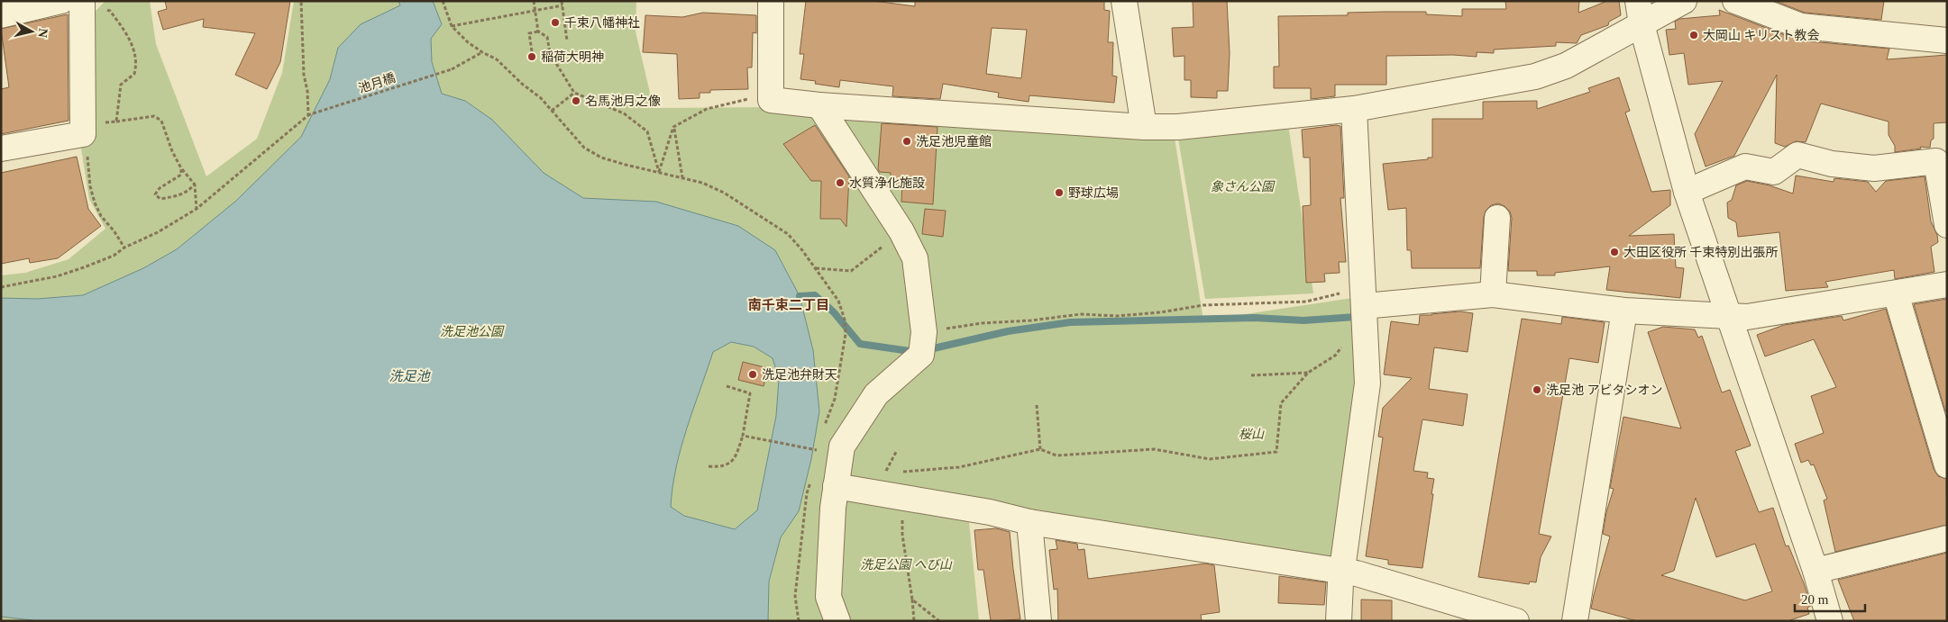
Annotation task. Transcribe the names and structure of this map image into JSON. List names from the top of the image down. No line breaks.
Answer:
{"streets":{"path":["池月橋"]},"districts":["南千束二丁目"],"water":["洗足池"],"parks":["象さん公園","洗足池公園","桜山","洗足公園 へび山"],"places":["千束八幡神社","大岡山 キリスト教会","稲荷大明神","名馬池月之像","洗足池児童館","水質浄化施設","野球広場","大田区役所 千束特別出張所","洗足池弁財天","洗足池 アビタシオン"],"scale_bar":"20 m","north":"right"}
